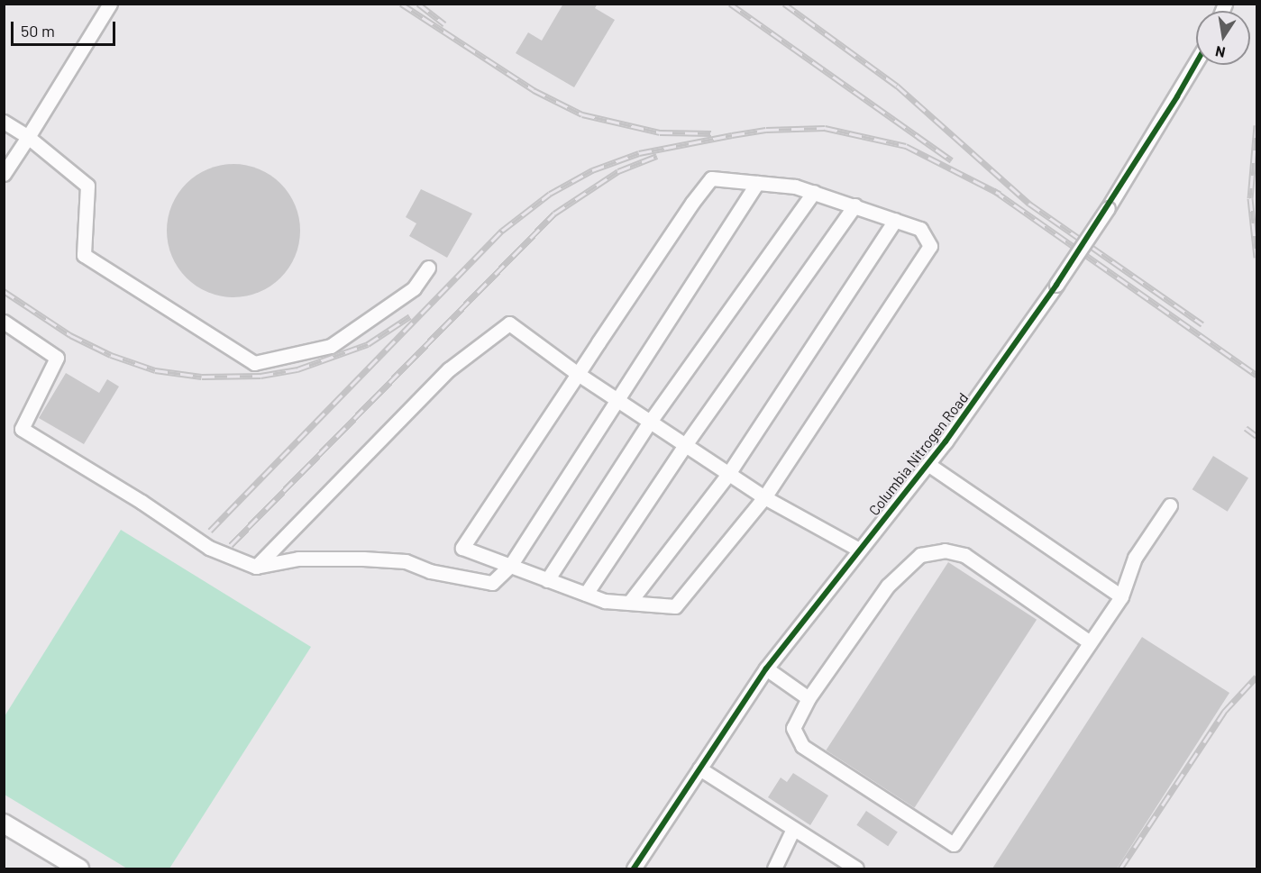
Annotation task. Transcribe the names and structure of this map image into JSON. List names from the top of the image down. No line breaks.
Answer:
{"streets":{"street":["Columbia Nitrogen Road"]},"scale_bar":"50 m","north":"bottom"}
